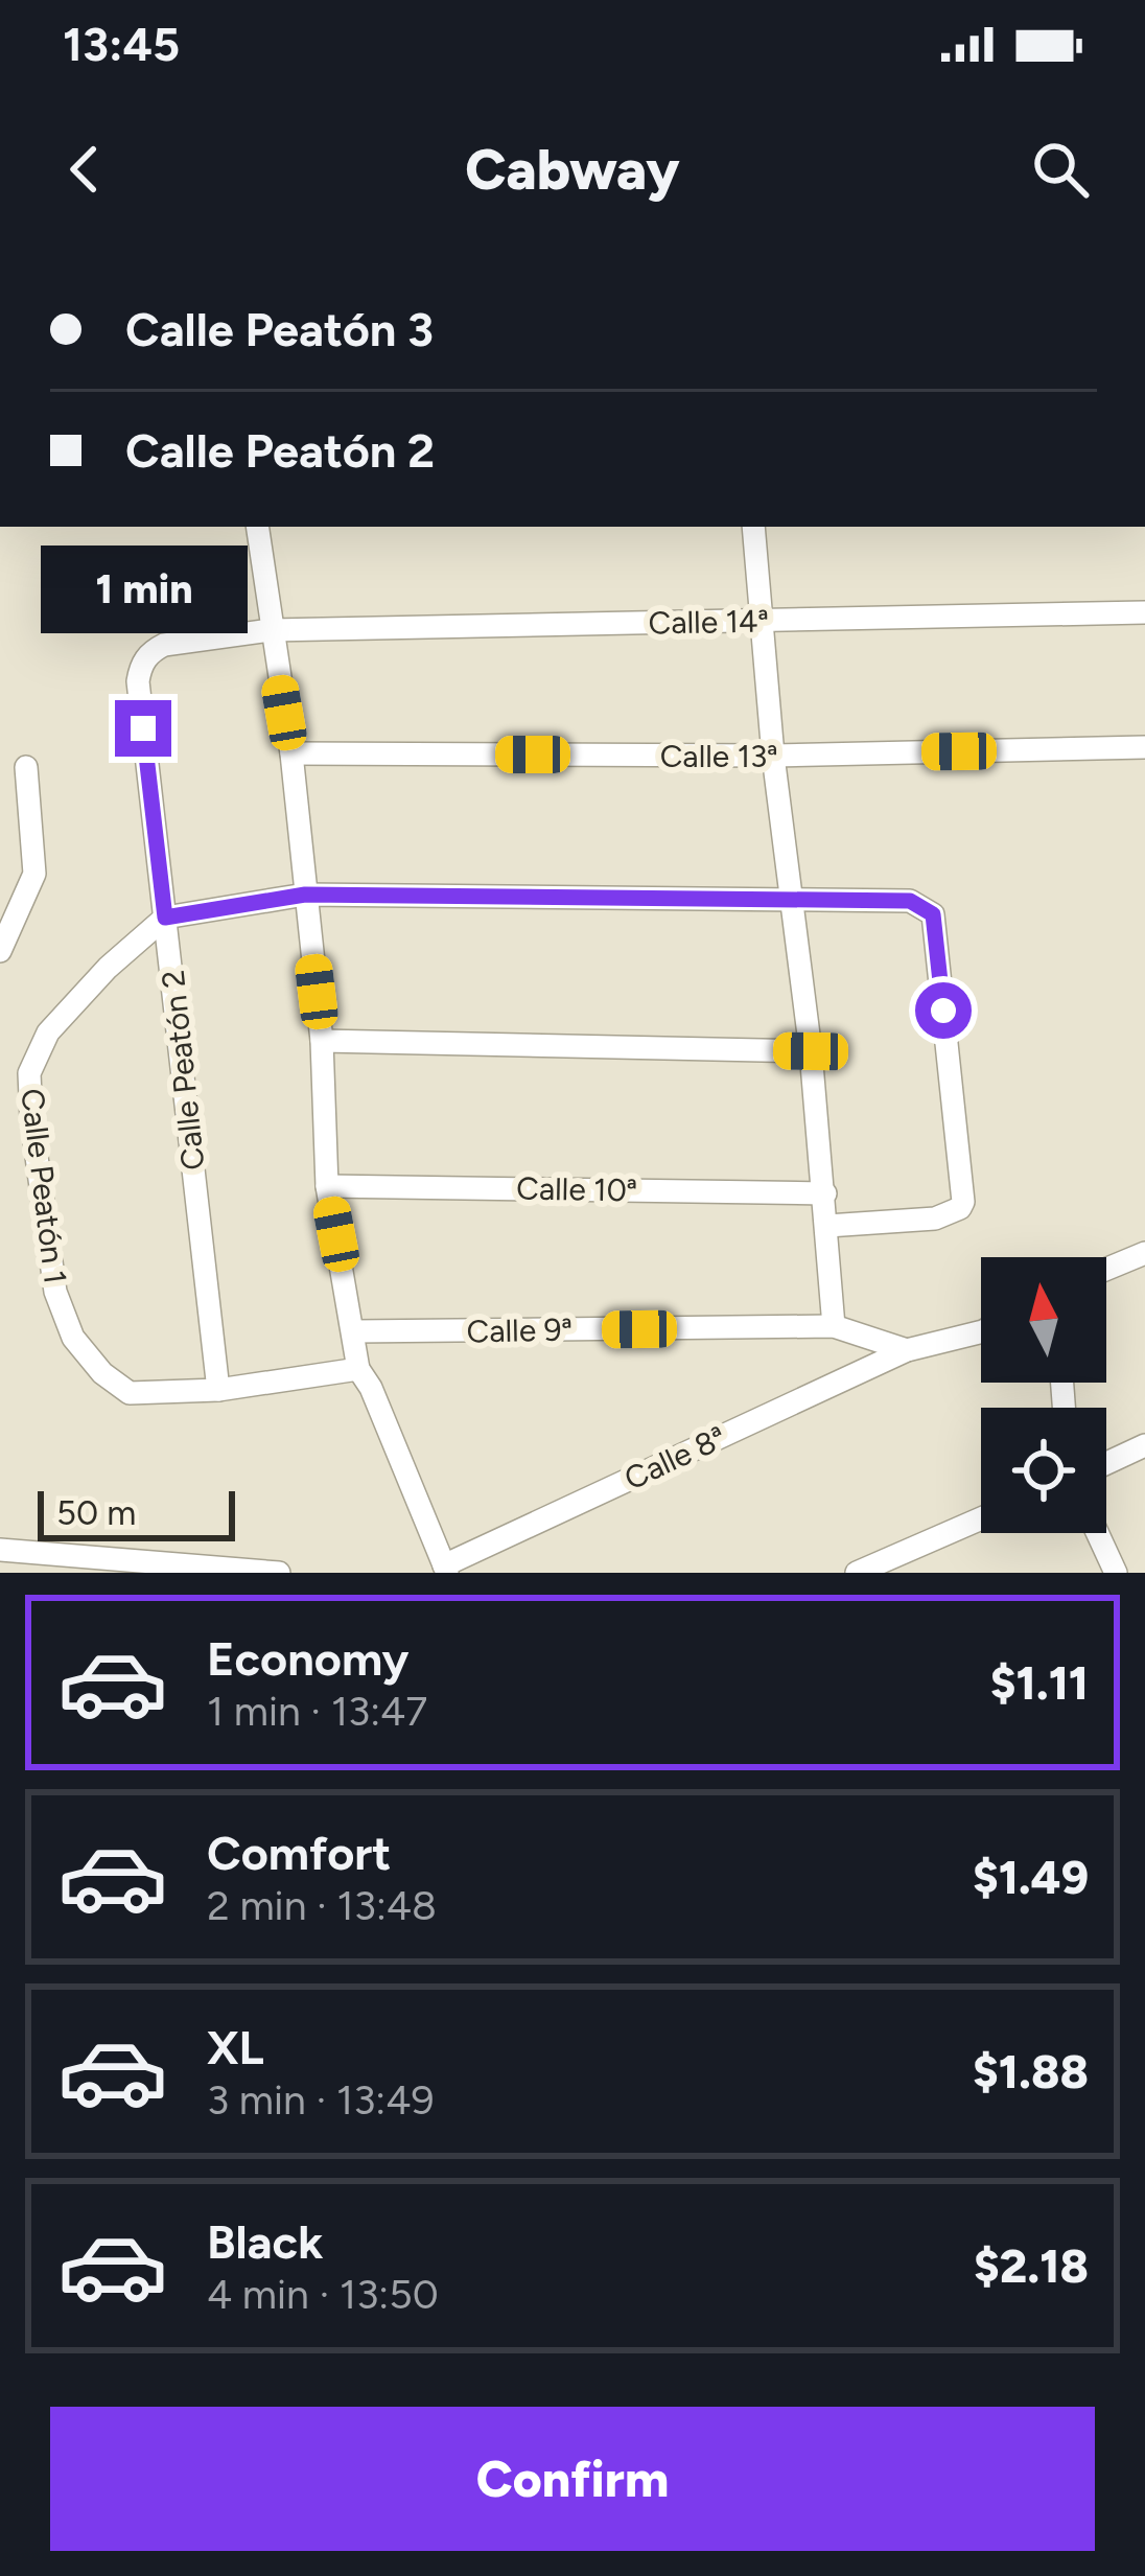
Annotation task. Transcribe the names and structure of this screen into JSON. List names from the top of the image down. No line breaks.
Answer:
{"streets":{"street":["Calle 14ª","Calle 13ª","Calle Peatón 2","Calle Peatón 1","Calle 10ª","Calle 9ª","Calle 8ª"]},"crossings":[["Calle 14ª","Calle Peatón 2"],["Calle Peatón 2","Calle Peatón 1"],["Calle 9ª","Calle 8ª"]],"scale_bar":"50 m","north":"top","page":{"status":"13:45","header":"Cabway","banner":["Calle Peatón 3","Calle Peatón 2"],"bubble":"1 min","scale":"50 m","list":[{"name":"Economy","note":"1 min · 13:47","value":"$1.11"},{"name":"Comfort","note":"2 min · 13:48","value":"$1.49"},{"name":"XL","note":"3 min · 13:49","value":"$1.88"},{"name":"Black","note":"4 min · 13:50","value":"$2.18"}],"buttons":"Confirm"}}
